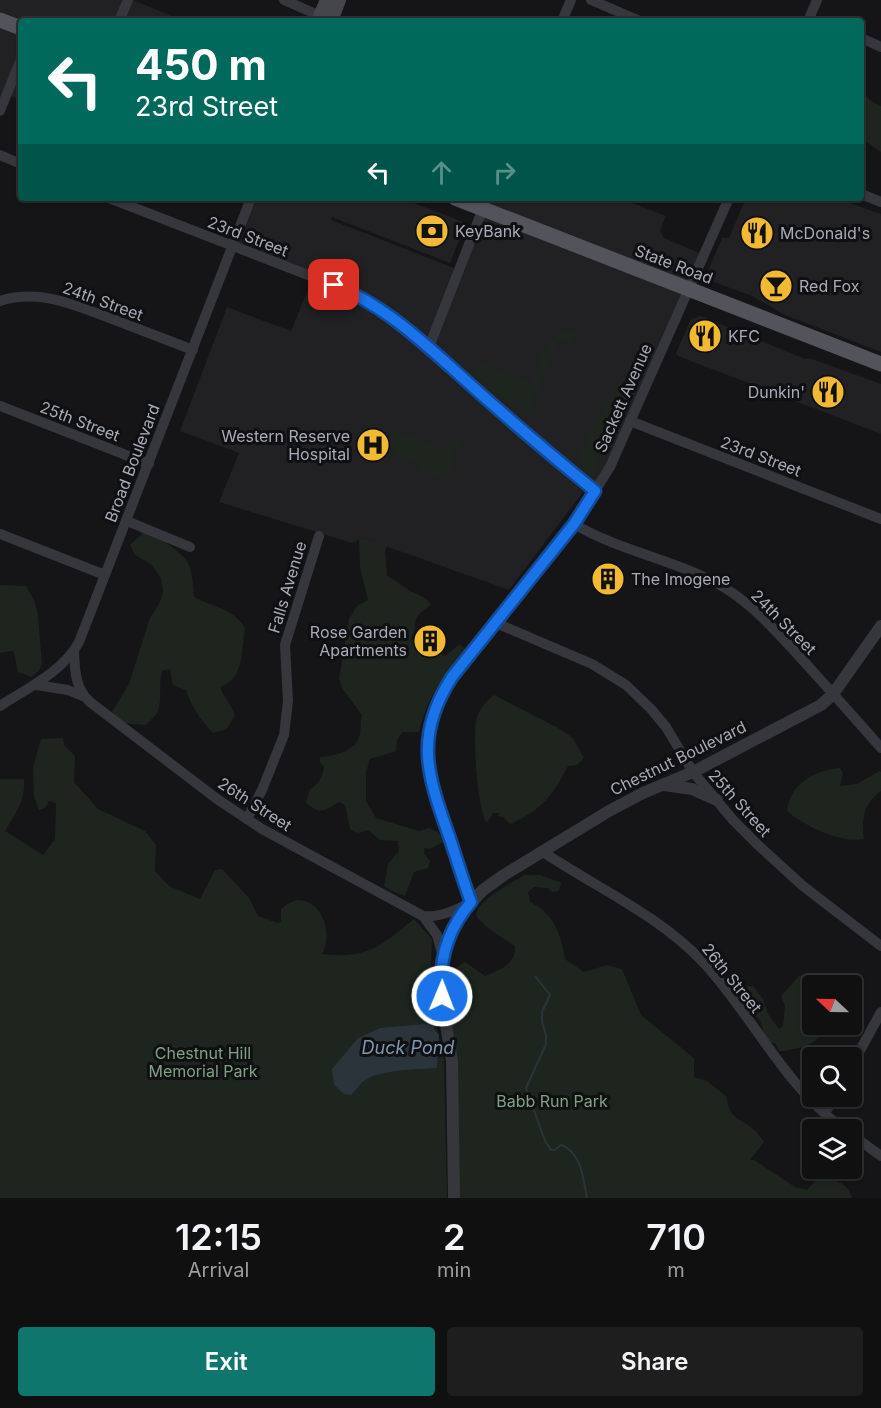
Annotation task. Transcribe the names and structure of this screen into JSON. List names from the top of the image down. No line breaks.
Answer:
{"streets":{"main road":["State Road"],"street":["23rd Street","24th Street","Sackett Avenue","25th Street","Broad Boulevard","Falls Avenue","Chestnut Boulevard","26th Street"]},"crossings":[["23rd Street","Sackett Avenue"],["23rd Street","Broad Boulevard"],["State Road","Sackett Avenue"],["24th Street","Sackett Avenue"],["24th Street","Broad Boulevard"],["24th Street","Chestnut Boulevard"],["Sackett Avenue","25th Street"],["Sackett Avenue","Chestnut Boulevard"],["25th Street","Broad Boulevard"],["25th Street","Chestnut Boulevard"],["Broad Boulevard","26th Street"],["Falls Avenue","26th Street"],["Chestnut Boulevard","26th Street"]],"water":["Duck Pond"],"parks":["Chestnut Hill Memorial Park","Babb Run Park"],"places":{"bank":["KeyBank"],"restaurant":["McDonald's","KFC","Dunkin'"],"bar":["Red Fox"],"hospital":["Western Reserve Hospital"],"building":["The Imogene","Rose Garden Apartments"]},"north":"left","page":{"turn":["450 m","23rd Street"],"eta":["12:15","Arrival","2","min","710","m"],"buttons":["Exit","Share"]}}
